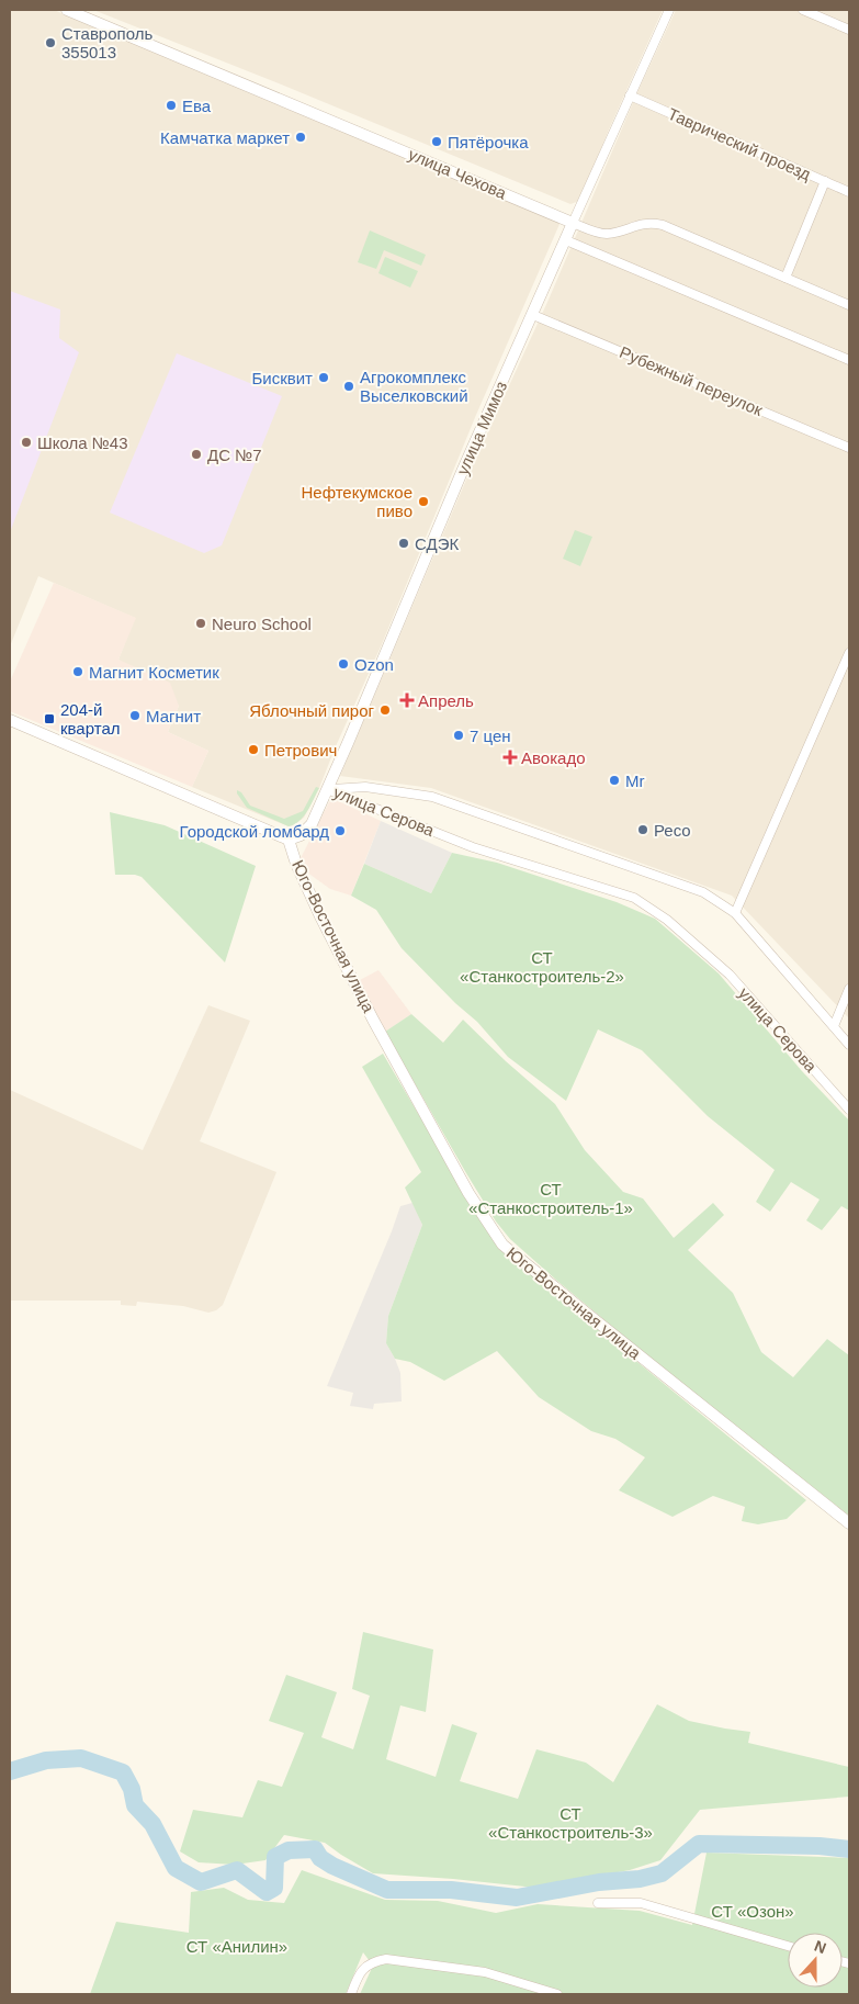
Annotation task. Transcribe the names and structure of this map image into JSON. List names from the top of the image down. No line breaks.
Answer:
{"streets":{"street":["Таврический проезд","улица Чехова","Рубежный переулок","улица Мимоз","улица Серова","Юго-Восточная улица"]},"crossings":[["Таврический проезд","улица Мимоз"],["улица Чехова","улица Мимоз"],["Рубежный переулок","улица Мимоз"],["улица Мимоз","улица Серова"],["улица Мимоз","Юго-Восточная улица"]],"parks":["СТ «Станкостроитель-2»","СТ «Станкостроитель-1»","СТ «Станкостроитель-3»","СТ «Озон»","СТ «Анилин»"],"places":{"other":["Ставрополь 355013","Ева","Камчатка маркет","Пятёрочка","Бисквит","Агрокомплекс Выселковский","Школа №43","ДС №7","Нефтекумское пиво","СДЭК","Neuro School","Ozon","Магнит Косметик","Яблочный пирог","Магнит","7 цен","Петрович","Mr","Ресо","Городской ломбард"],"health":["Апрель","Авокадо"],"transit":["204-й квартал"]},"north":"top"}
